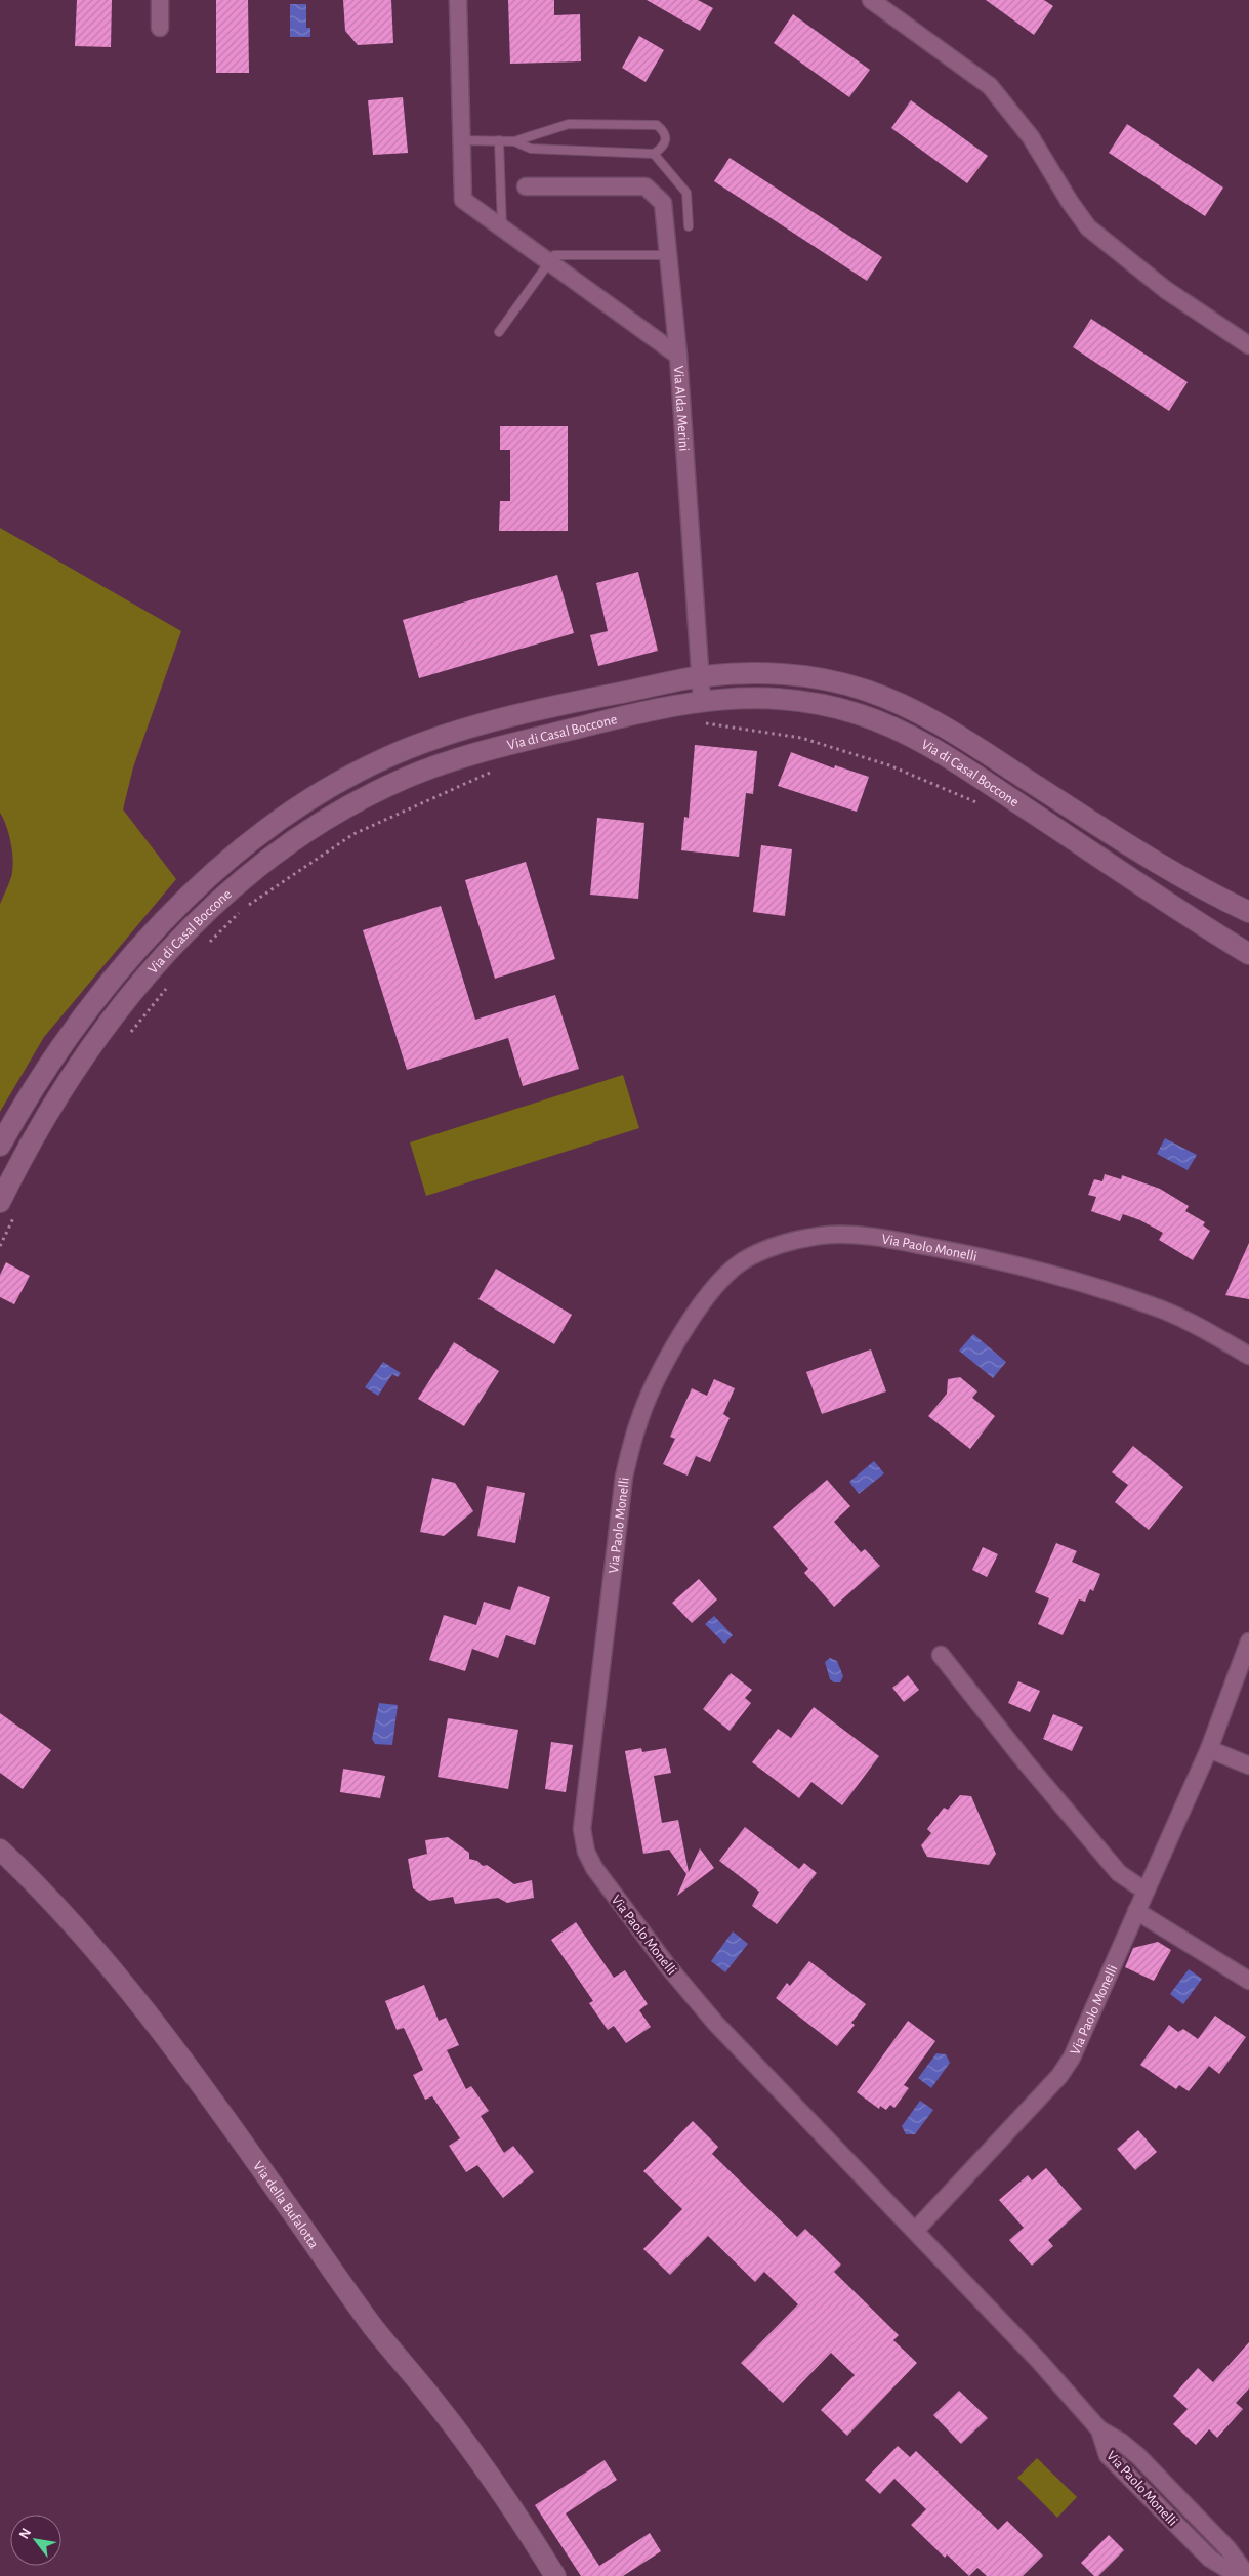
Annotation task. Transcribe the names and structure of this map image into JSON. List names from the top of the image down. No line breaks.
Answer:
{"streets":{"street":["Via Alda Merini","Via di Casal Boccone","Via Paolo Monelli","Via della Bufalotta"]},"crossings":[["Via Alda Merini","Via di Casal Boccone"]],"north":"top left"}
